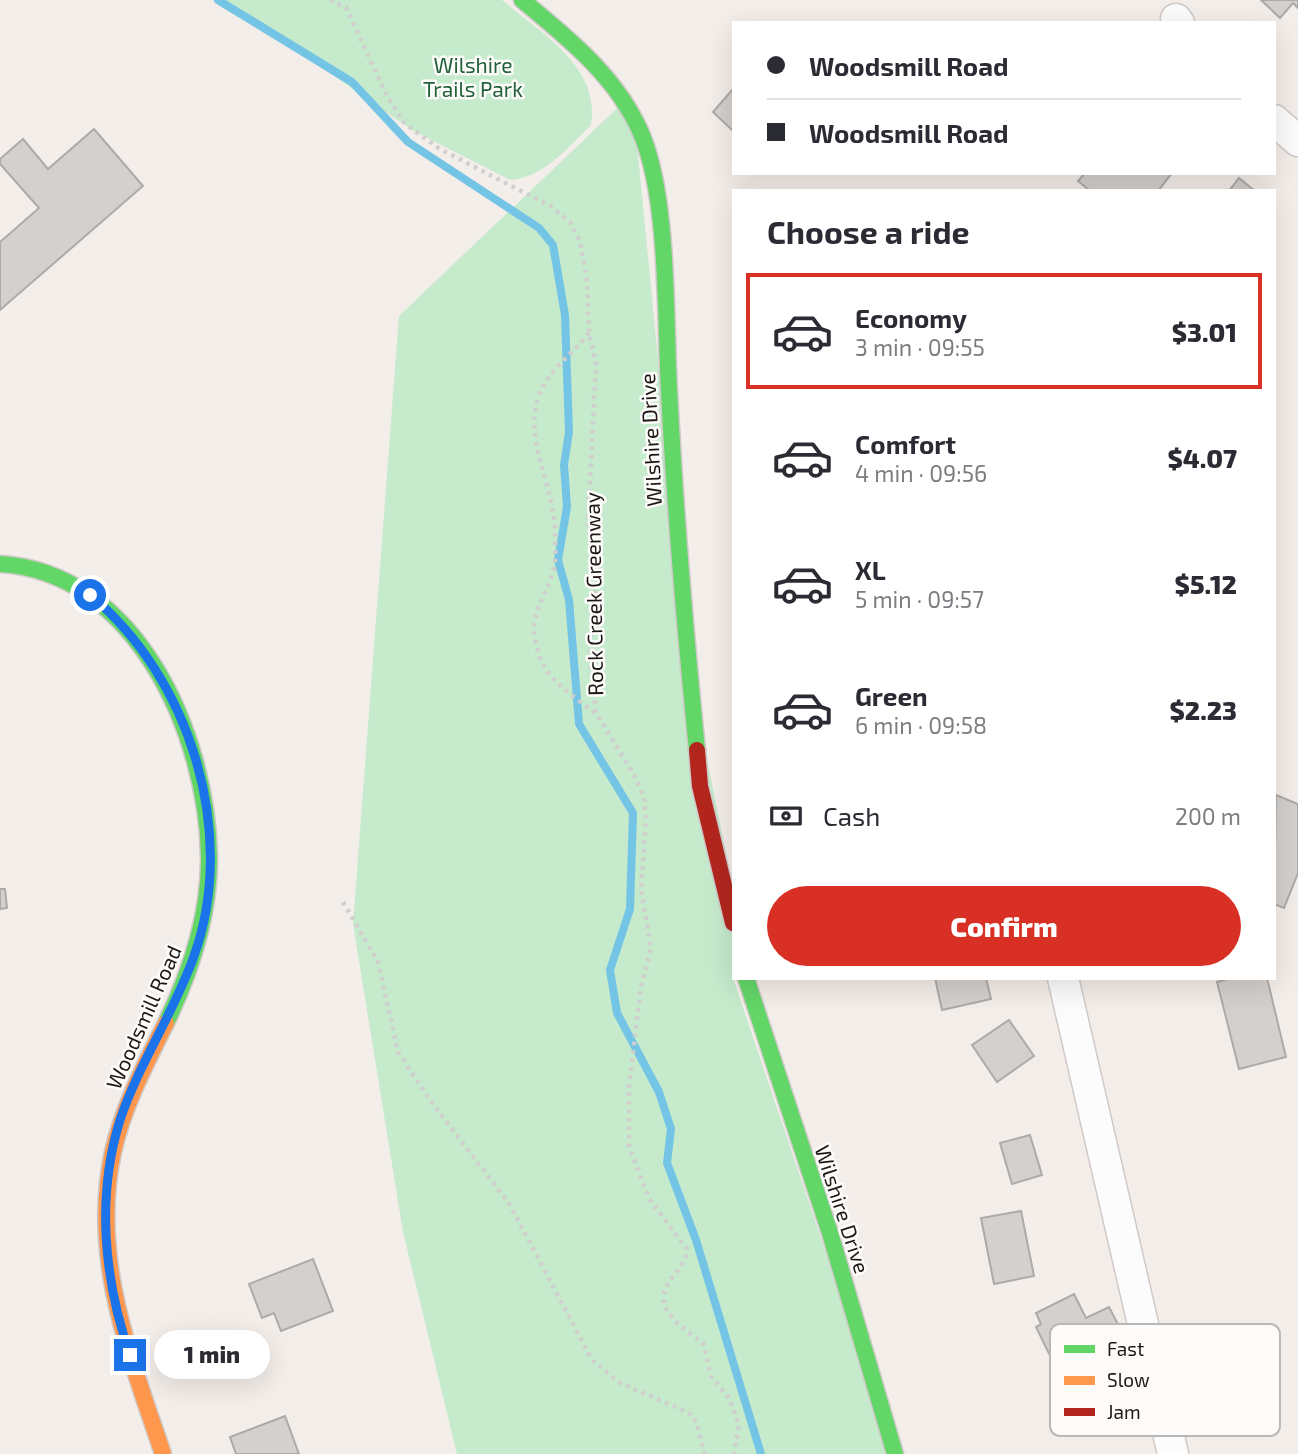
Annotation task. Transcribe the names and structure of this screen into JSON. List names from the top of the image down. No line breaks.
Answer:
{"streets":{"street":["Wilshire Drive","Woodsmill Road"],"path":["Rock Creek Greenway"]},"parks":["Wilshire Trails Park"],"legend":["Fast","Slow","Jam"],"page":{"banner":["Woodsmill Road","Woodsmill Road"],"heading":"Choose a ride","list":[{"name":"Economy","note":"3 min · 09:55","value":"$3.01"},{"name":"Comfort","note":"4 min · 09:56","value":"$4.07"},{"name":"XL","note":"5 min · 09:57","value":"$5.12"},{"name":"Green","note":"6 min · 09:58","value":"$2.23"}],"pay":["Cash","200 m"],"buttons":"Confirm","bubble":"1 min"}}
